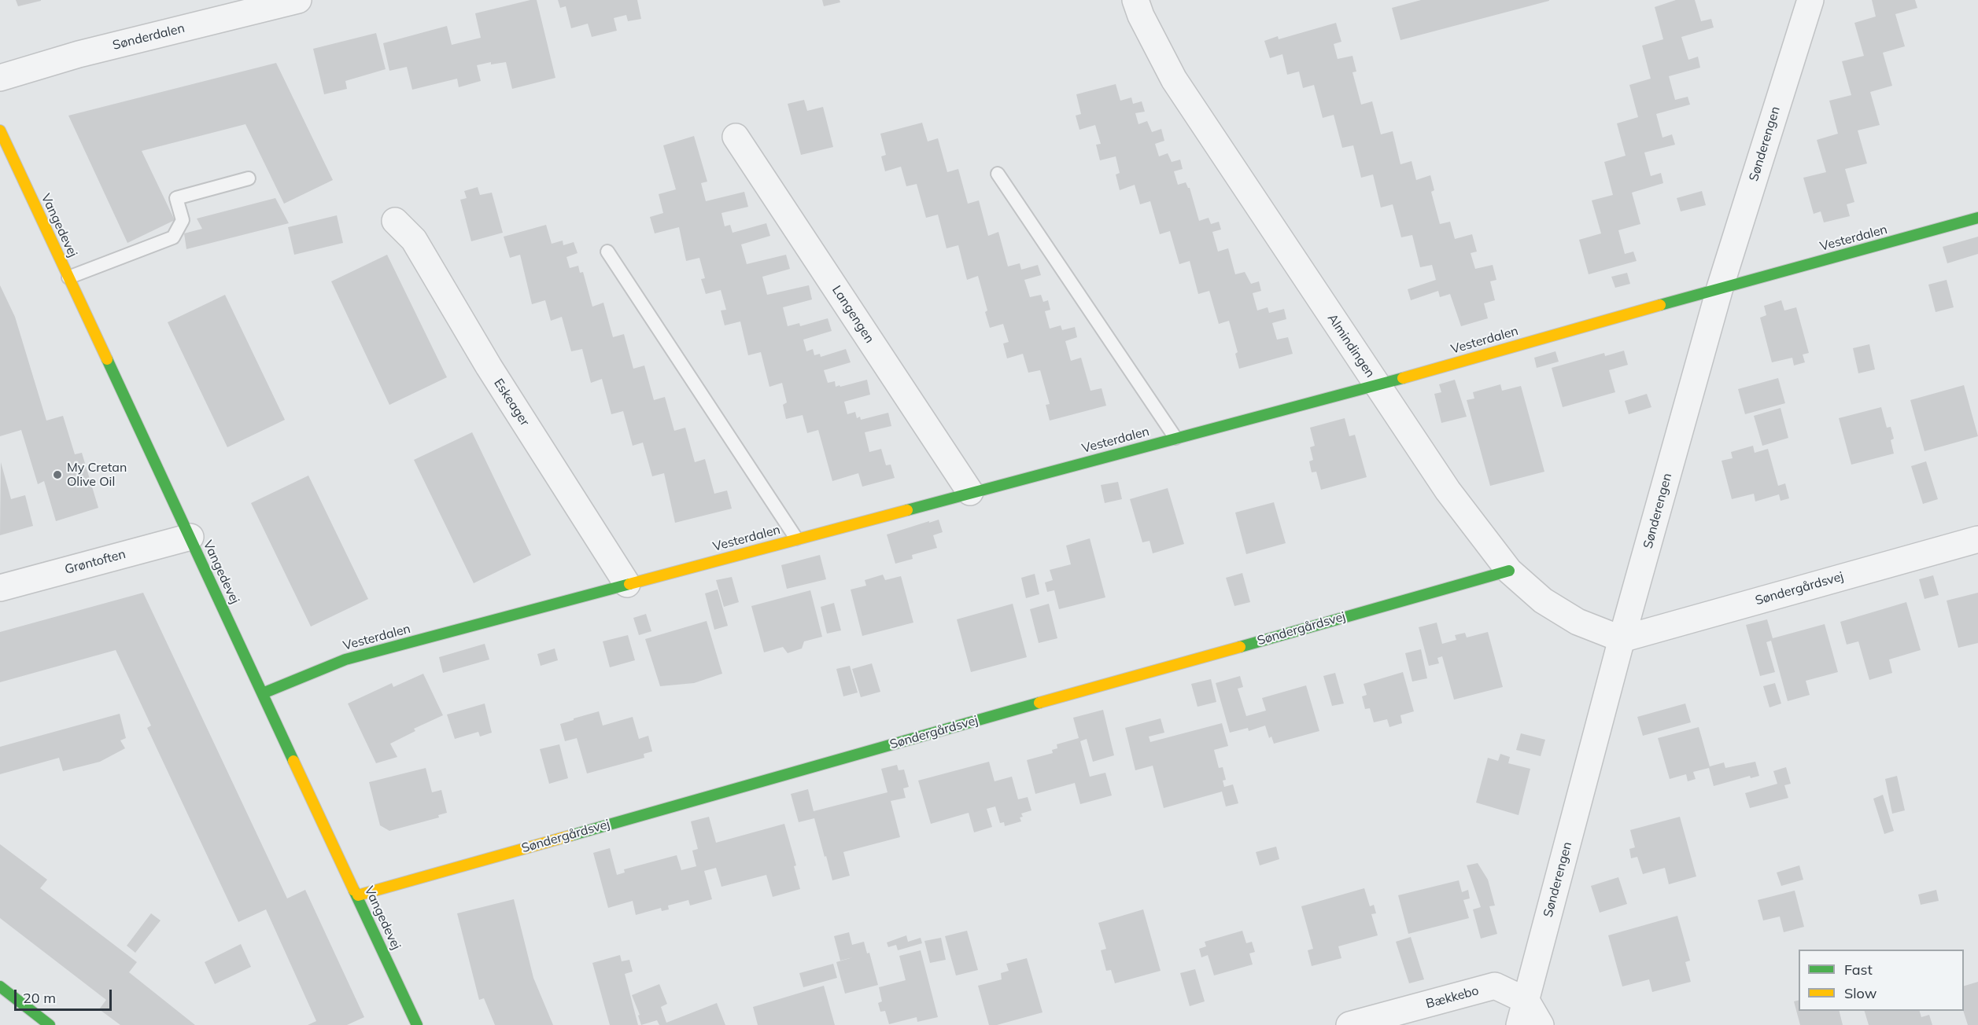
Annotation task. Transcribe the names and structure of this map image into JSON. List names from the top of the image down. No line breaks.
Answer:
{"streets":{"street":["Sønderdalen","Sønderengen","Vangedevej","Vesterdalen","Langengen","Almindingen","Eskeager","Grøntoften","Søndergårdsvej","Bækkebo"]},"crossings":[["Sønderengen","Vesterdalen"],["Sønderengen","Almindingen"],["Sønderengen","Søndergårdsvej"],["Sønderengen","Bækkebo"],["Vangedevej","Vesterdalen"],["Vangedevej","Grøntoften"],["Vangedevej","Søndergårdsvej"],["Vesterdalen","Langengen"],["Vesterdalen","Almindingen"],["Vesterdalen","Eskeager"],["Almindingen","Søndergårdsvej"]],"places":["My Cretan Olive Oil"],"legend":["Fast","Slow"],"scale_bar":"20 m"}
